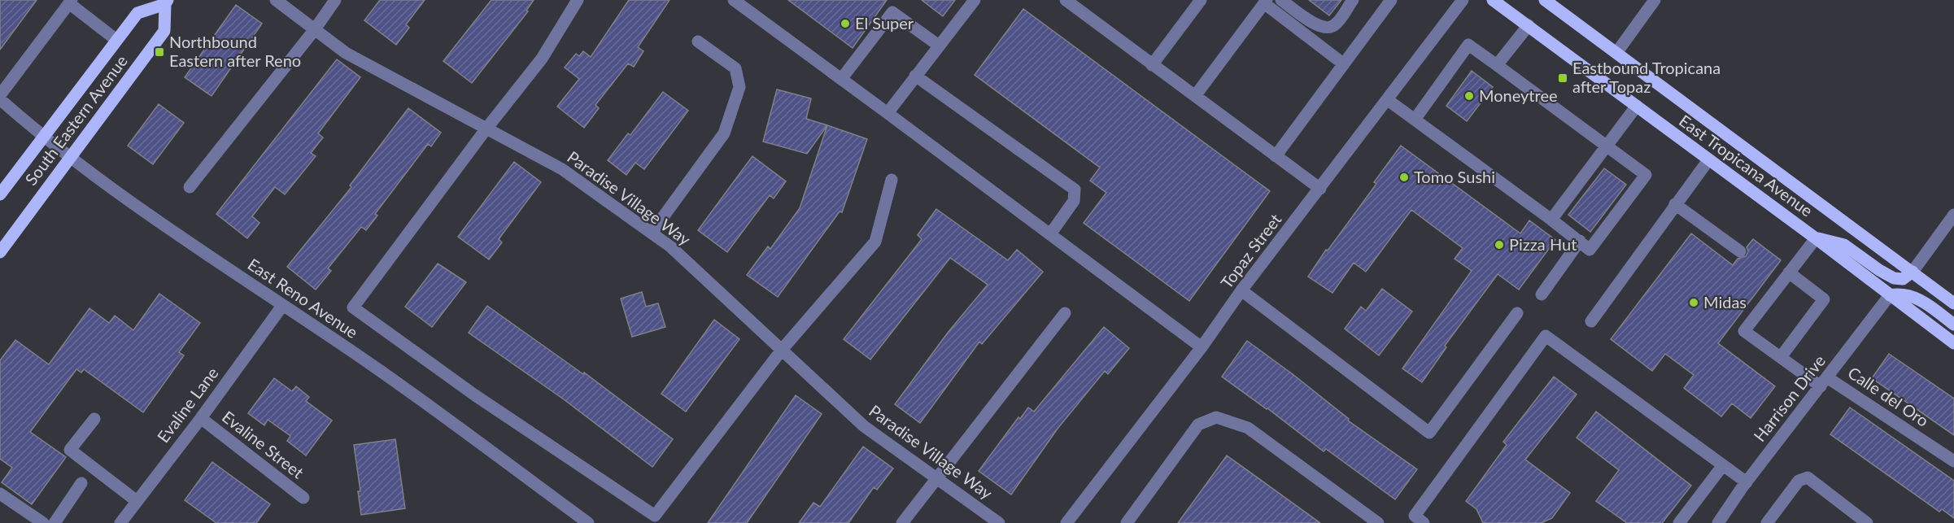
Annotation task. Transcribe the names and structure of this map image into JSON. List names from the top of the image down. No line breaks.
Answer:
{"streets":{"main road":["South Eastern Avenue","East Tropicana Avenue"],"street":["Paradise Village Way","Topaz Street","East Reno Avenue","Calle del Oro","Harrison Drive","Evaline Lane","Evaline Street"]},"crossings":[["South Eastern Avenue","East Reno Avenue"],["East Tropicana Avenue","Harrison Drive"],["East Reno Avenue","Evaline Lane"],["Calle del Oro","Harrison Drive"],["Evaline Lane","Evaline Street"]],"places":{"other":["El Super","Moneytree","Tomo Sushi","Pizza Hut","Midas"],"transit":["Northbound Eastern after Reno","Eastbound Tropicana after Topaz"]}}
